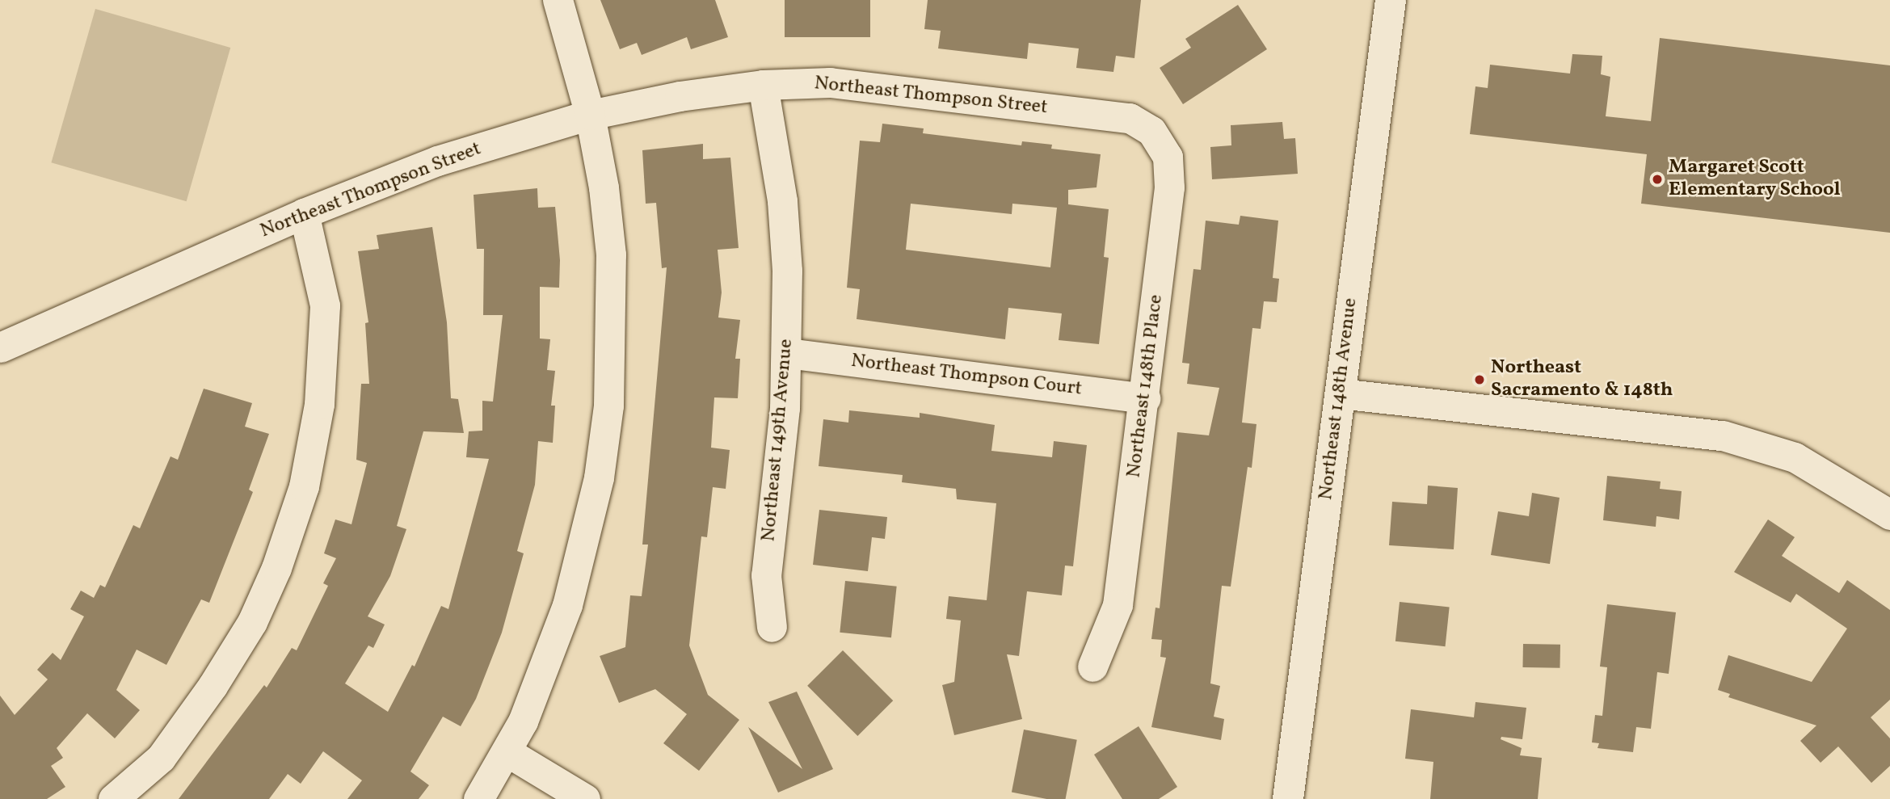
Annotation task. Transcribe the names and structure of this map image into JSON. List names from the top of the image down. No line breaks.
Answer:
{"streets":{"main road":["Northeast 148th Avenue"],"street":["Northeast Thompson Street","Northeast Thompson Court","Northeast 148th Place","Northeast 149th Avenue"]},"crossings":[["Northeast Thompson Street","Northeast 148th Place"],["Northeast Thompson Street","Northeast 149th Avenue"],["Northeast Thompson Court","Northeast 148th Place"],["Northeast Thompson Court","Northeast 149th Avenue"]],"places":["Margaret Scott Elementary School","Northeast Sacramento & 148th"]}
